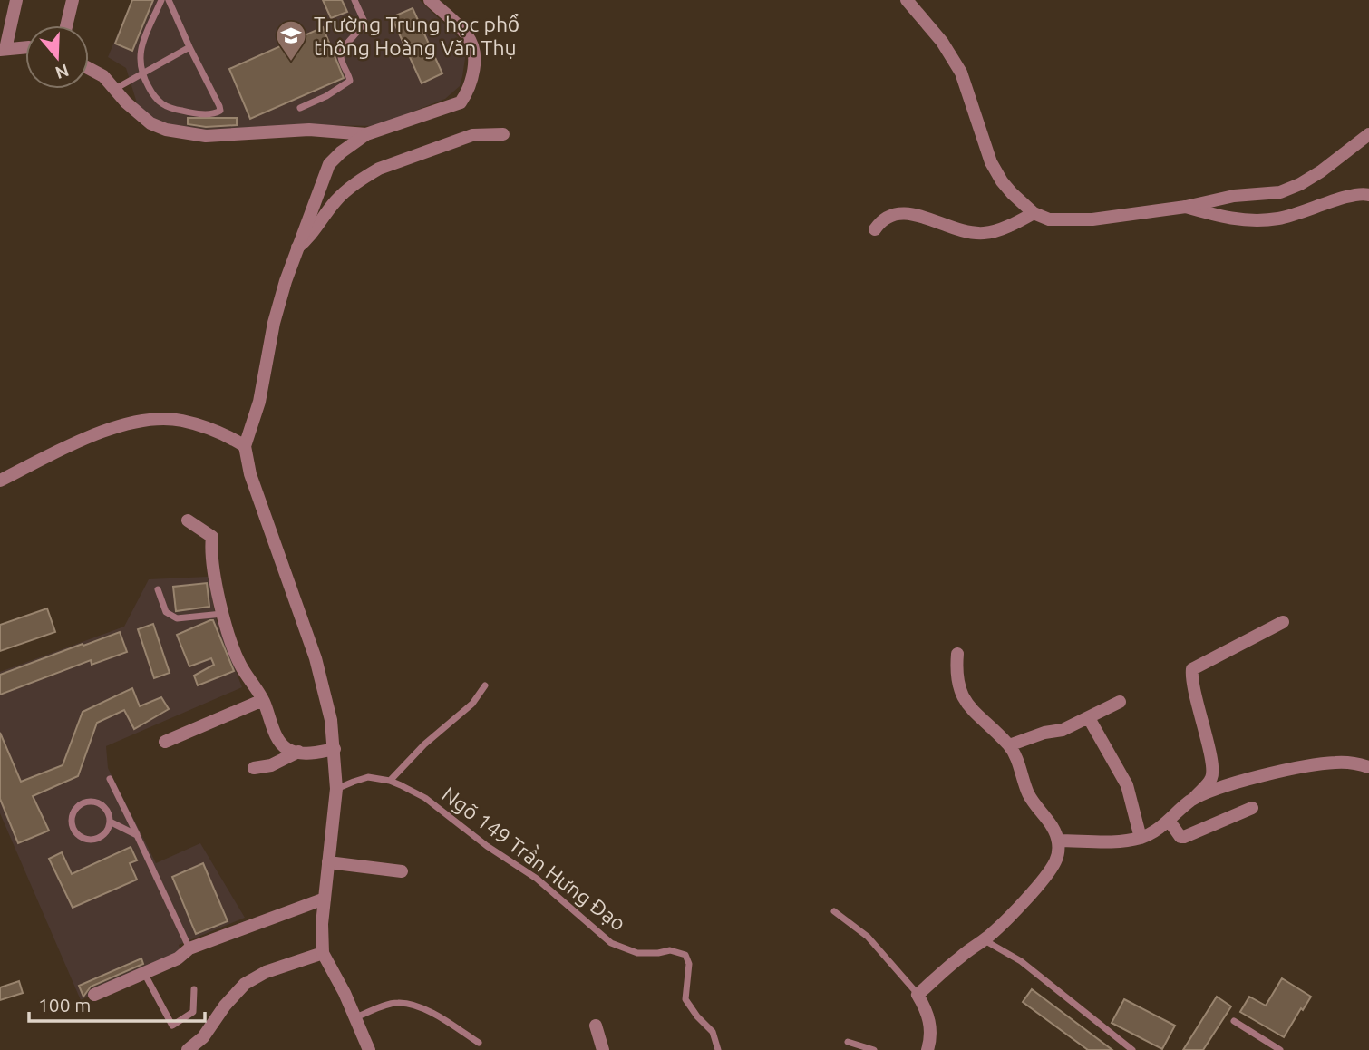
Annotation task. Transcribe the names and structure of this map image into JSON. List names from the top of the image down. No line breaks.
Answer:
{"streets":{"lane":["Ngõ 149 Trần Hưng Đạo"]},"places":{"school or university":["Trường Trung học phổ thông Hoàng Văn Thụ"]},"scale_bar":"100 m","north":"bottom"}
